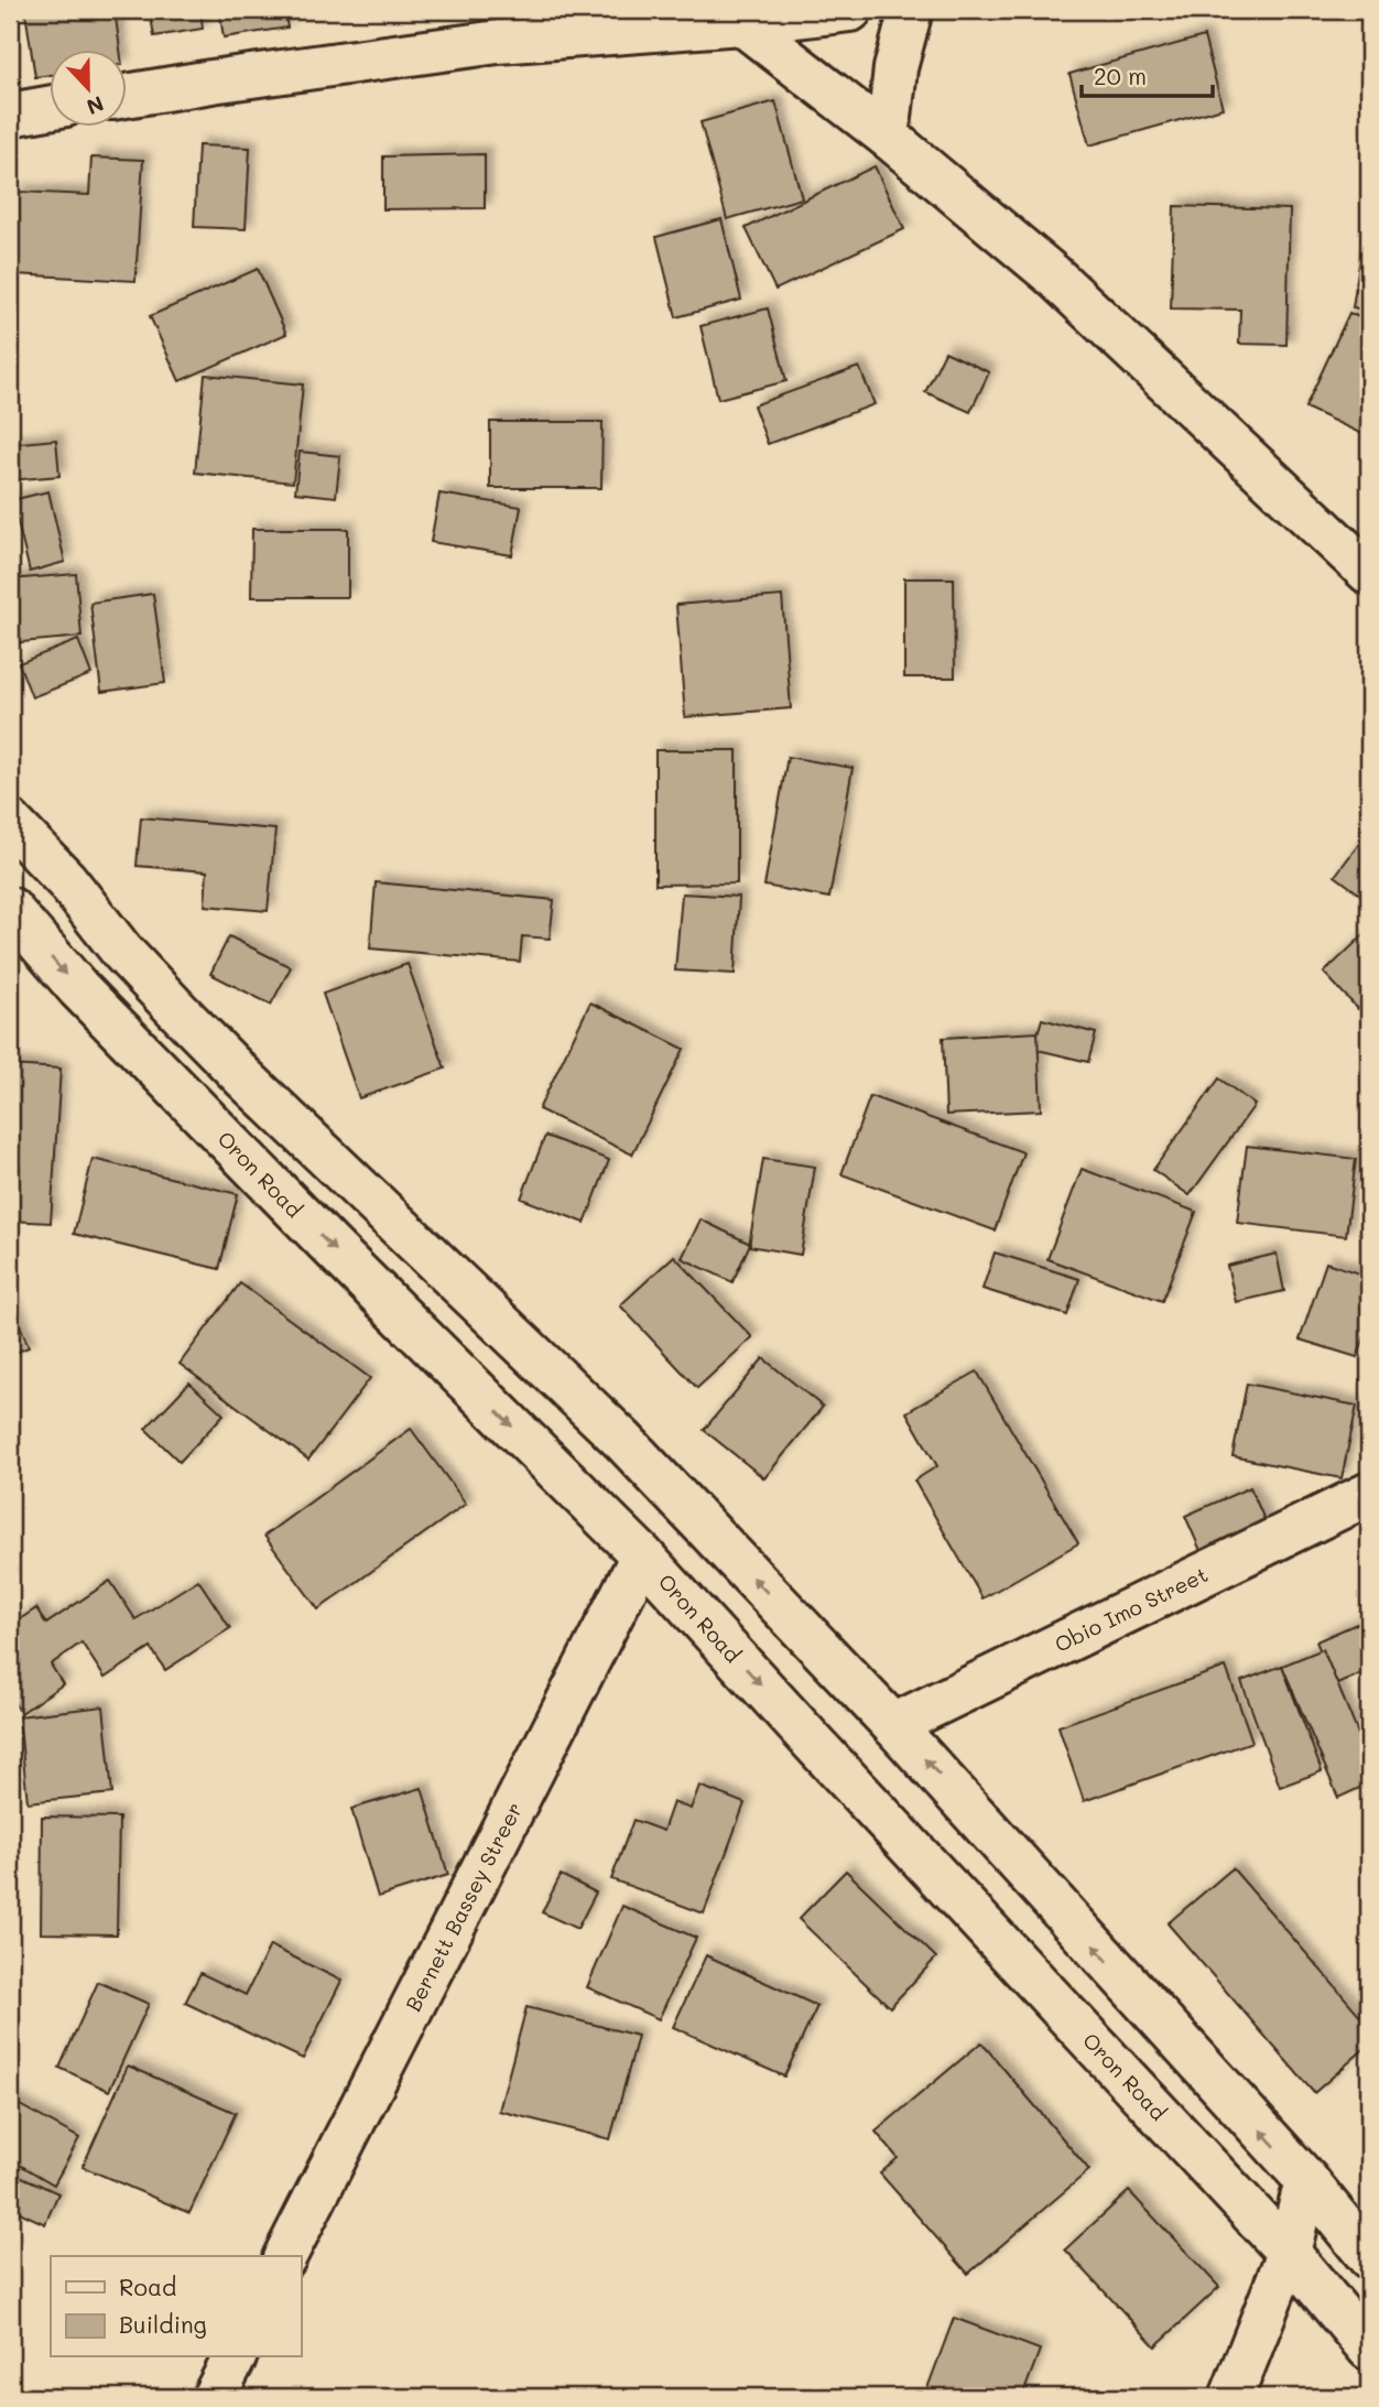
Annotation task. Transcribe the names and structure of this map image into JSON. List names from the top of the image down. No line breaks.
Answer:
{"streets":{"main road":["Oron Road","Obio Imo Street","Bernett Bassey Streer"]},"crossings":[["Oron Road","Bernett Bassey Streer"]],"legend":["Road","Building"],"scale_bar":"20 m","north":"bottom"}
